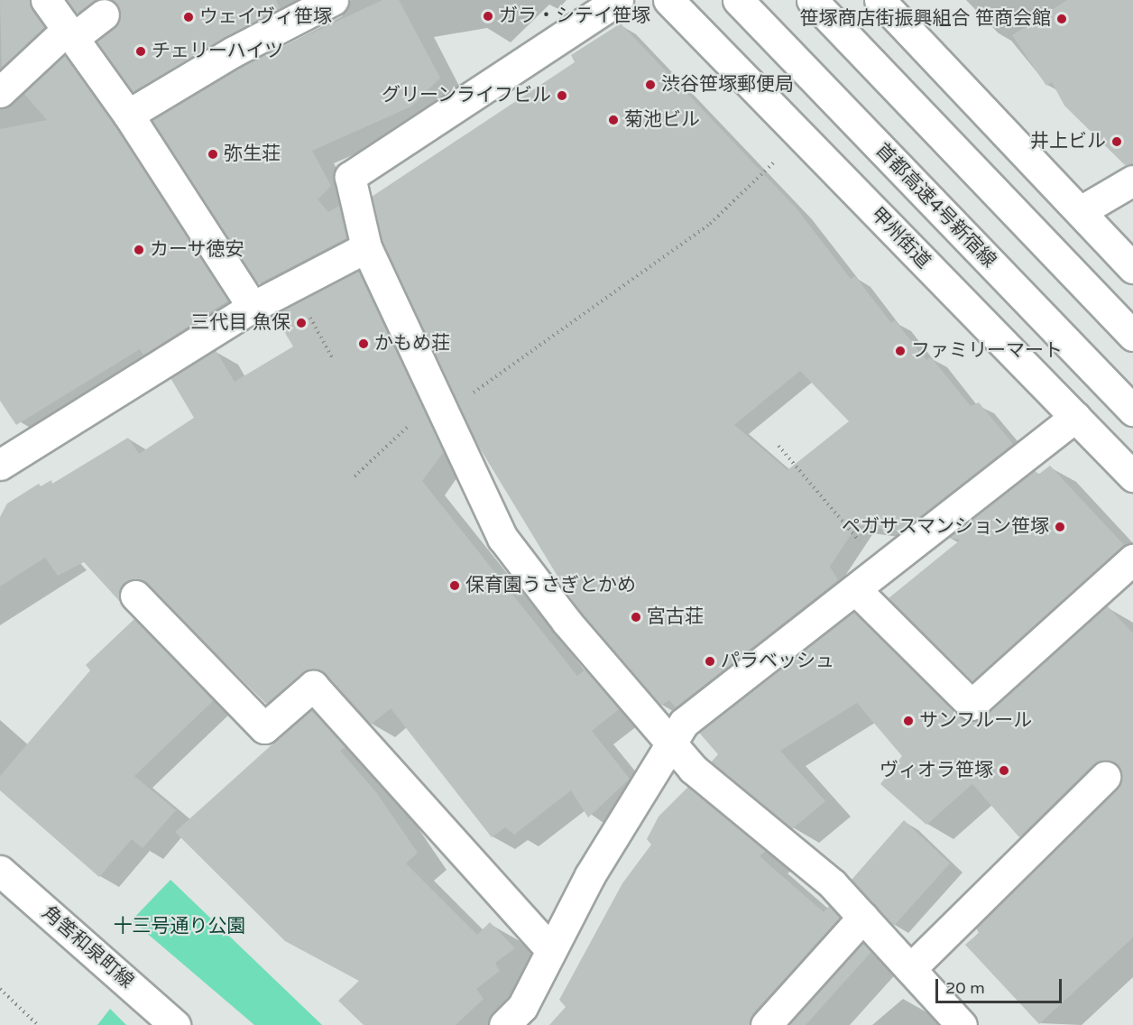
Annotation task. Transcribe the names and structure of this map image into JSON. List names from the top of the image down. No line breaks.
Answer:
{"streets":{"main road":["首都高速4号新宿線","甲州街道","角筈和泉町線"]},"parks":["十三号通り公園"],"places":["ガラ・シテイ笹塚","ウェイヴィ笹塚","笹塚商店街振興組合 笹商会館","チェリーハイツ","渋谷笹塚郵便局","グリーンライフビル","菊池ビル","井上ビル","弥生荘","カーサ徳安","三代目 魚保","かもめ荘","ファミリーマート","ペガサスマンション笹塚","保育園うさぎとかめ","宮古荘","パラベッシュ","サンフルール","ヴィオラ笹塚"],"scale_bar":"20 m"}
